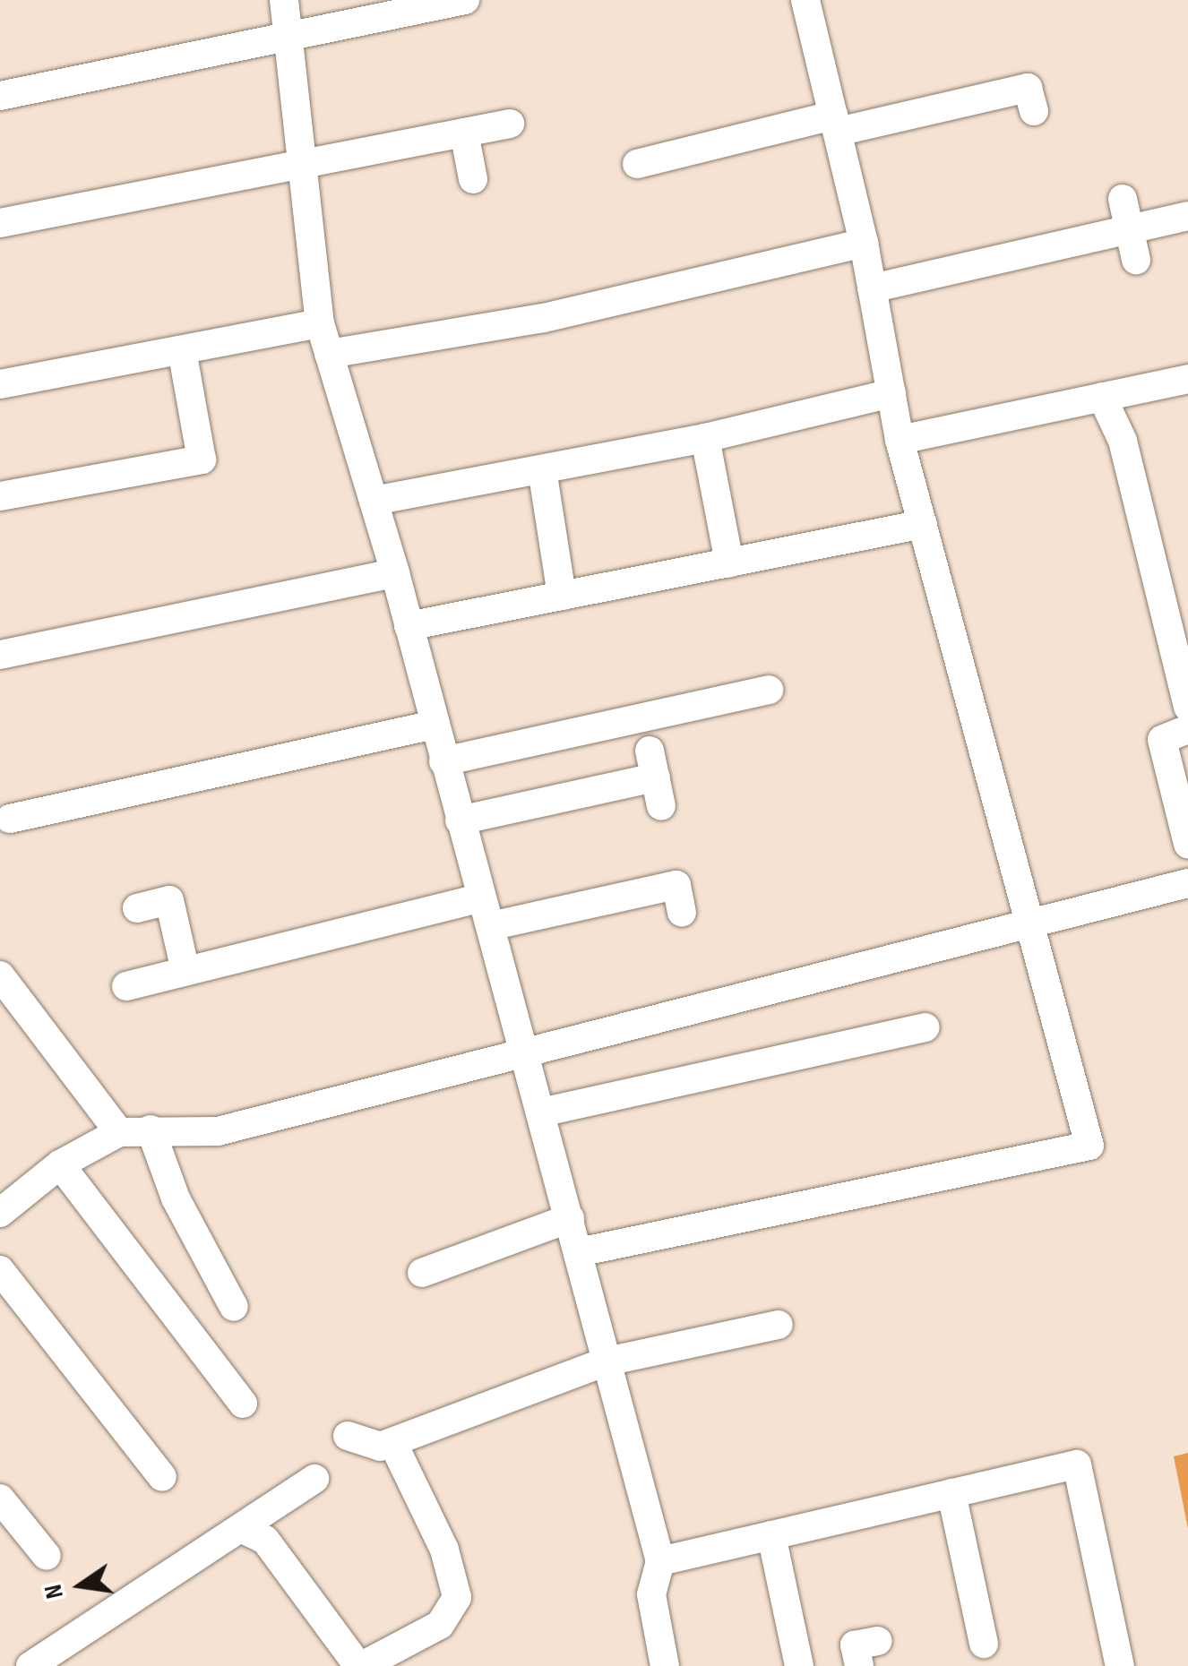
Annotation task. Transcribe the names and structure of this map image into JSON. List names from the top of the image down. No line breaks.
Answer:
{"north":"left"}
